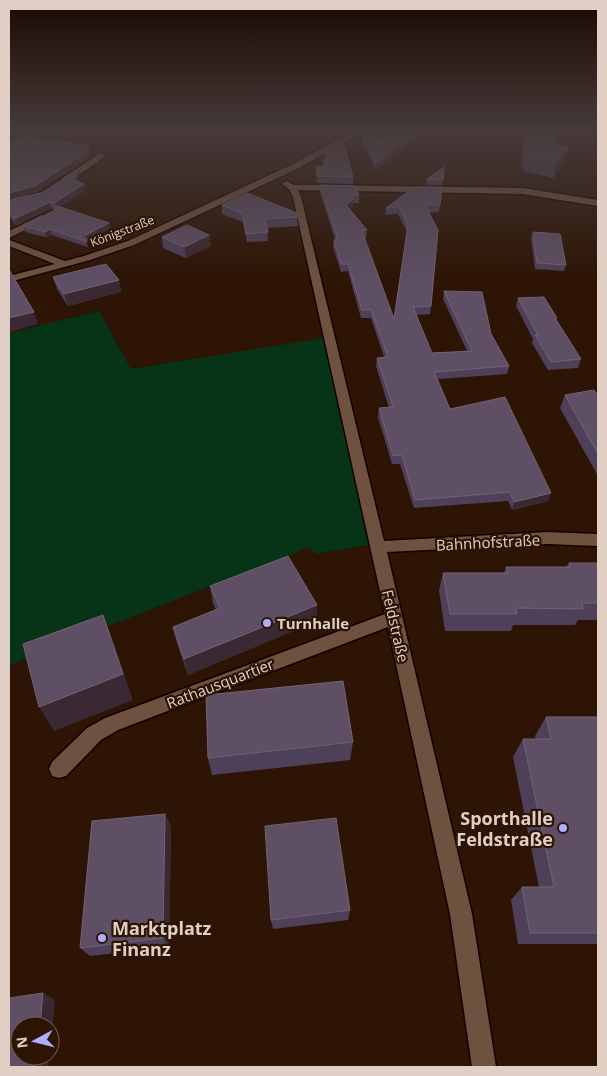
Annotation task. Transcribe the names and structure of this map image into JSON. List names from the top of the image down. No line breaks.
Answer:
{"streets":{"street":["Königstraße","Bahnhofstraße","Feldstraße","Rathausquartier"]},"crossings":[["Bahnhofstraße","Feldstraße"],["Feldstraße","Rathausquartier"]],"places":["Turnhalle","Sporthalle Feldstraße","Marktplatz Finanz"],"north":"left"}
